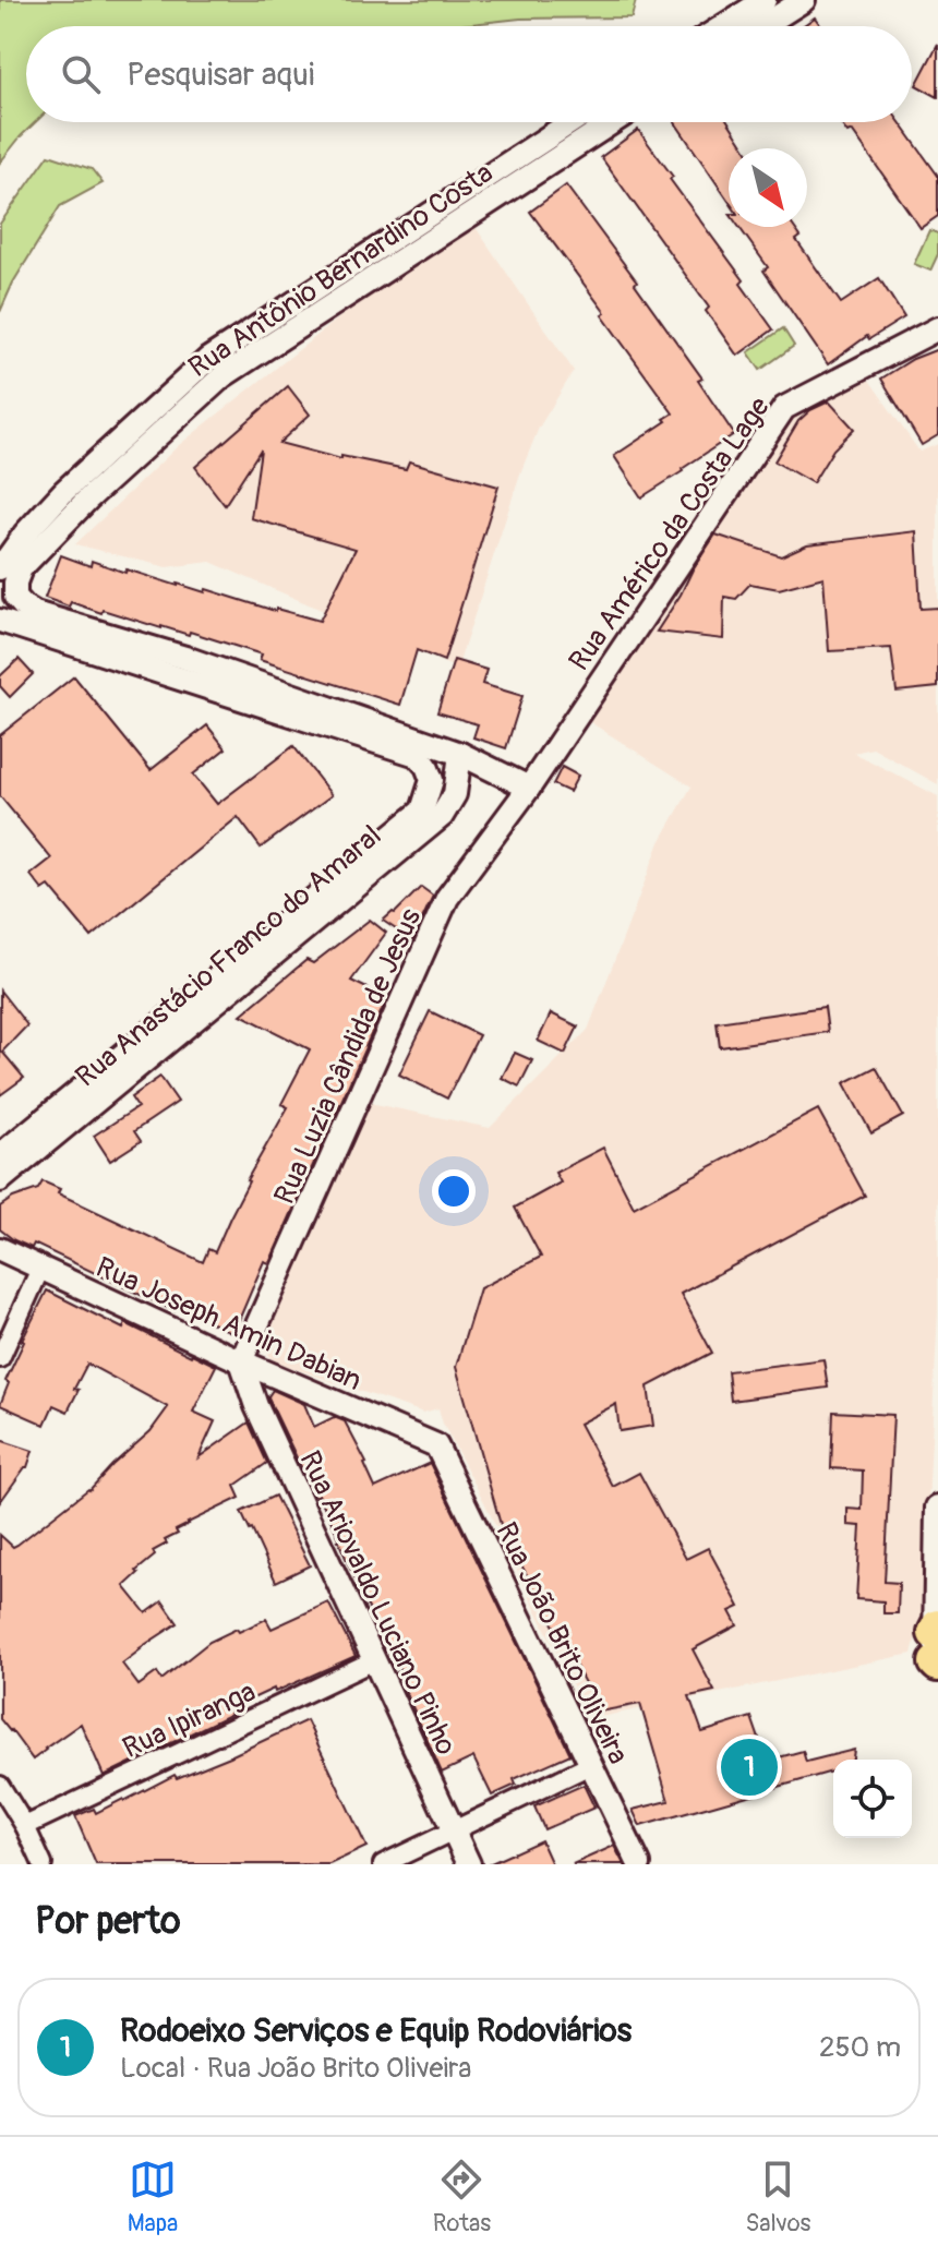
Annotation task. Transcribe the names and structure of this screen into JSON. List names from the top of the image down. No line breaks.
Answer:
{"streets":{"street":["Rua Antônio Bernardino Costa","Rua Américo da Costa Lage","Rua Anastácio Franco do Amaral","Rua Luzia Cândida de Jesus","Rua Joseph Amin Dabian","Rua Ariovaldo Luciano Pinho","Rua João Brito Oliveira","Rua Ipiranga"]},"crossings":[["Rua Antônio Bernardino Costa","Rua Américo da Costa Lage"],["Rua Antônio Bernardino Costa","Rua Anastácio Franco do Amaral"],["Rua Antônio Bernardino Costa","Rua Luzia Cândida de Jesus"],["Rua Américo da Costa Lage","Rua Luzia Cândida de Jesus"],["Rua Luzia Cândida de Jesus","Rua Joseph Amin Dabian"],["Rua Luzia Cândida de Jesus","Rua Ariovaldo Luciano Pinho"],["Rua Joseph Amin Dabian","Rua Ariovaldo Luciano Pinho"],["Rua Joseph Amin Dabian","Rua João Brito Oliveira"],["Rua Ariovaldo Luciano Pinho","Rua Ipiranga"]],"north":"bottom right","page":{"search":"Pesquisar aqui","pins":"1","heading":"Por perto","list":[{"mark":"1","name":"Rodoeixo Serviços e Equip Rodoviários","note":"Local · Rua João Brito Oliveira","value":"250 m"}],"nav":["Mapa","Rotas","Salvos"]}}
